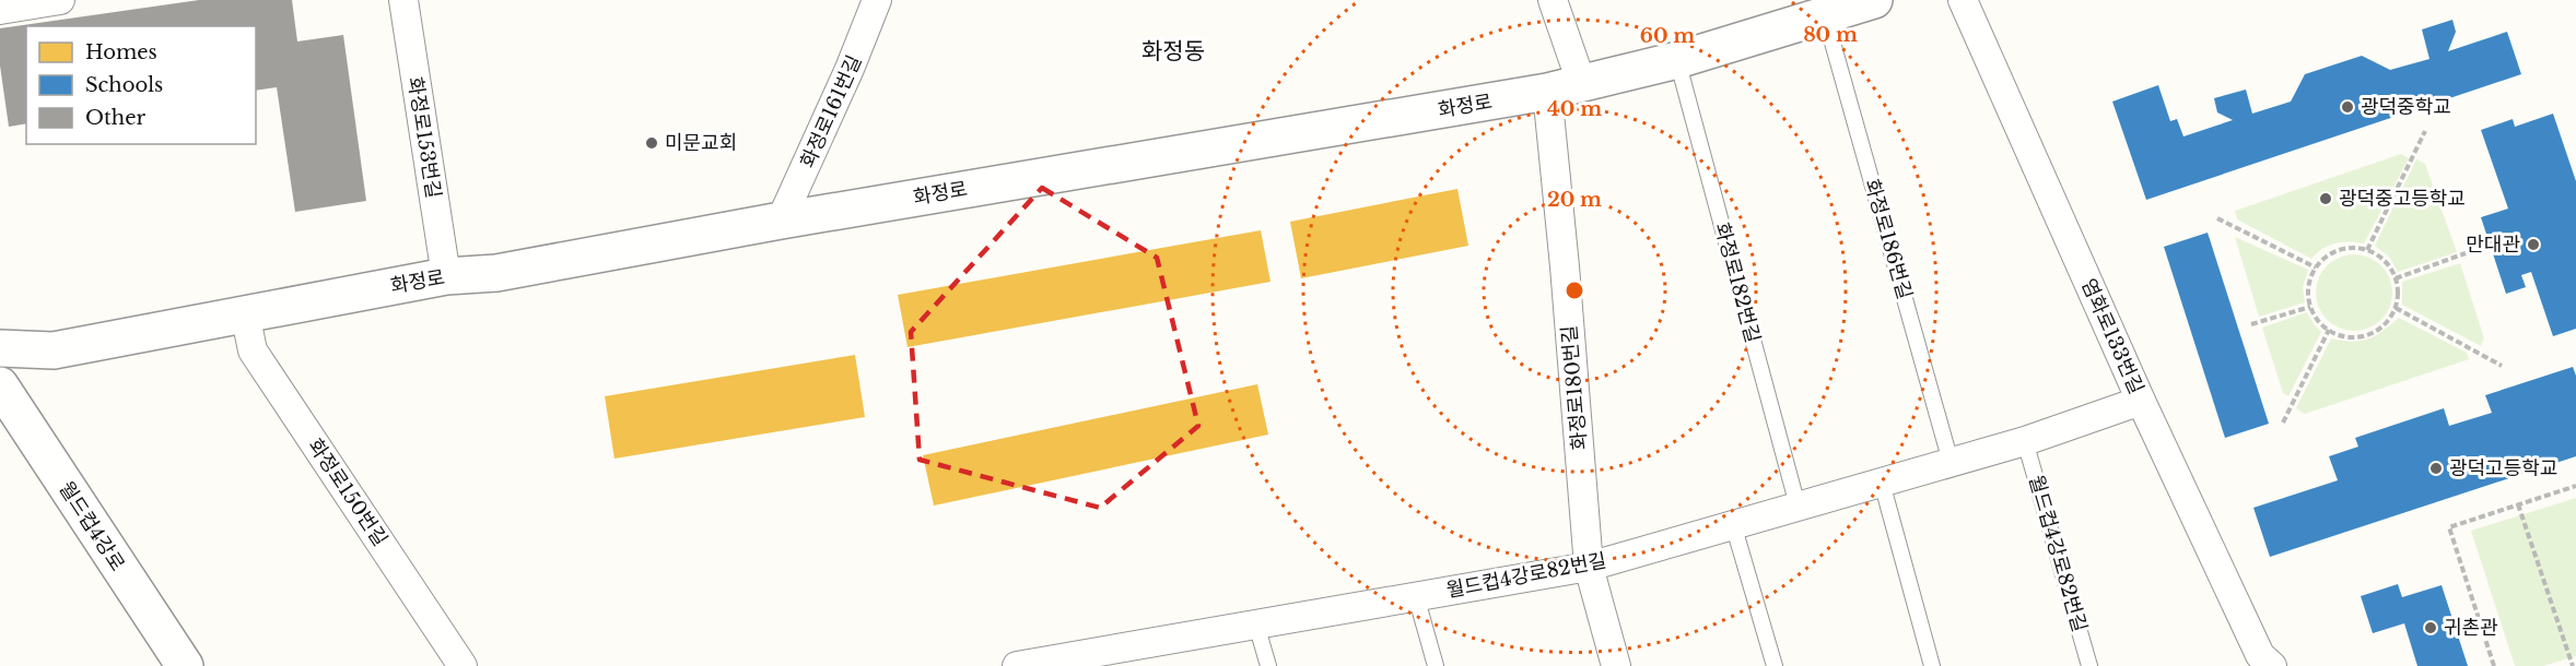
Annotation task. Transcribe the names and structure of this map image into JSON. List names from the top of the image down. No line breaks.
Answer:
{"streets":{"street":["화정로","화정로161번길","화정로153번길","염화로133번길","화정로180번길","화정로150번길","월드컵4강로","월드컵4강로82번길"],"lane":["화정로186번길","화정로182번길"]},"crossings":[["화정로","화정로161번길"],["화정로","화정로153번길"],["화정로","화정로186번길"],["화정로","화정로182번길"],["화정로","화정로180번길"],["화정로","화정로150번길"],["화정로186번길","월드컵4강로82번길"],["화정로182번길","월드컵4강로82번길"],["염화로133번길","월드컵4강로82번길"],["화정로180번길","월드컵4강로82번길"]],"districts":["화정동"],"places":["광덕중학교","미문교회","광덕중고등학교","만대관","광덕고등학교","귀촌관"],"legend":["Homes","Schools","Other"],"rings":["80 m","60 m","40 m","20 m"]}
